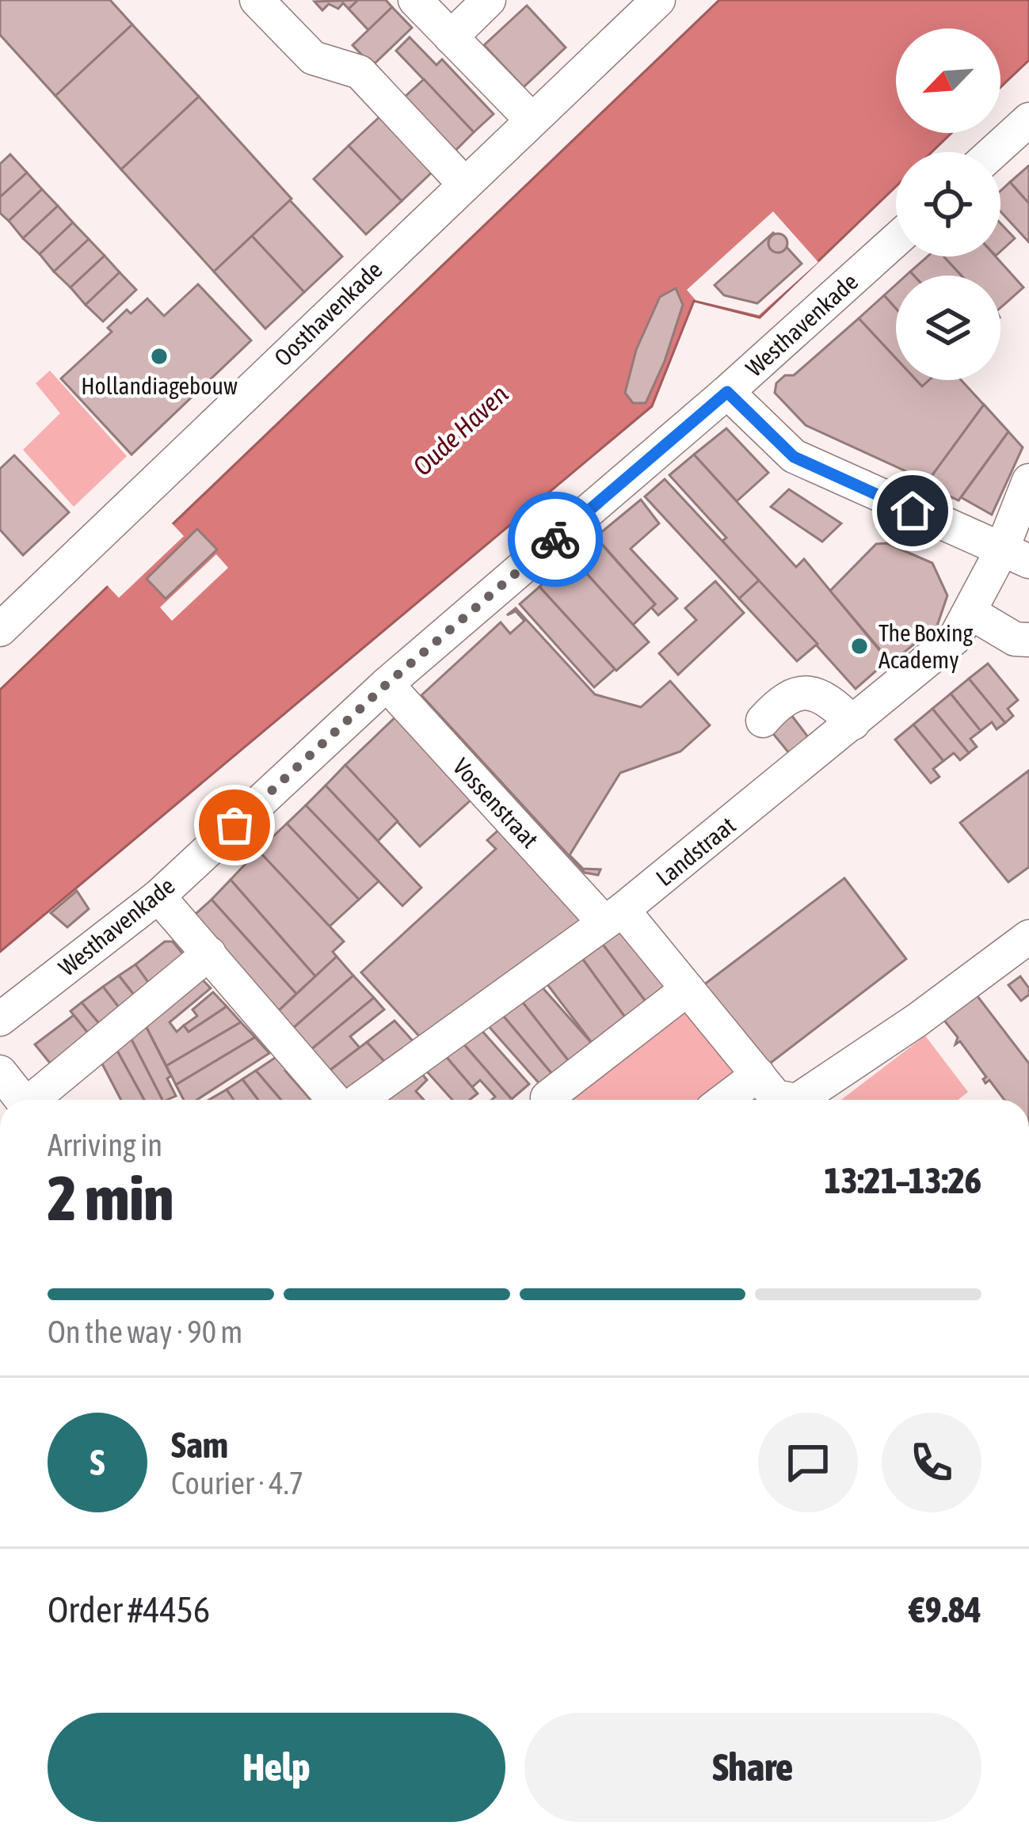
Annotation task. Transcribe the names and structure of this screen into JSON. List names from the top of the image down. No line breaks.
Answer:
{"streets":{"street":["Oosthavenkade","Westhavenkade","Vossenstraat","Landstraat"]},"crossings":[["Westhavenkade","Vossenstraat"],["Vossenstraat","Landstraat"]],"water":["Oude Haven"],"places":["Hollandiagebouw","The Boxing Academy"],"north":"bottom left","page":{"heading":["2 min","Arriving in","13:21–13:26"],"panel":["Sam","Courier · 4.7","Order #4456","€9.84"],"bar":"On the way · 90 m","round":"S","buttons":["Help","Share"]}}
